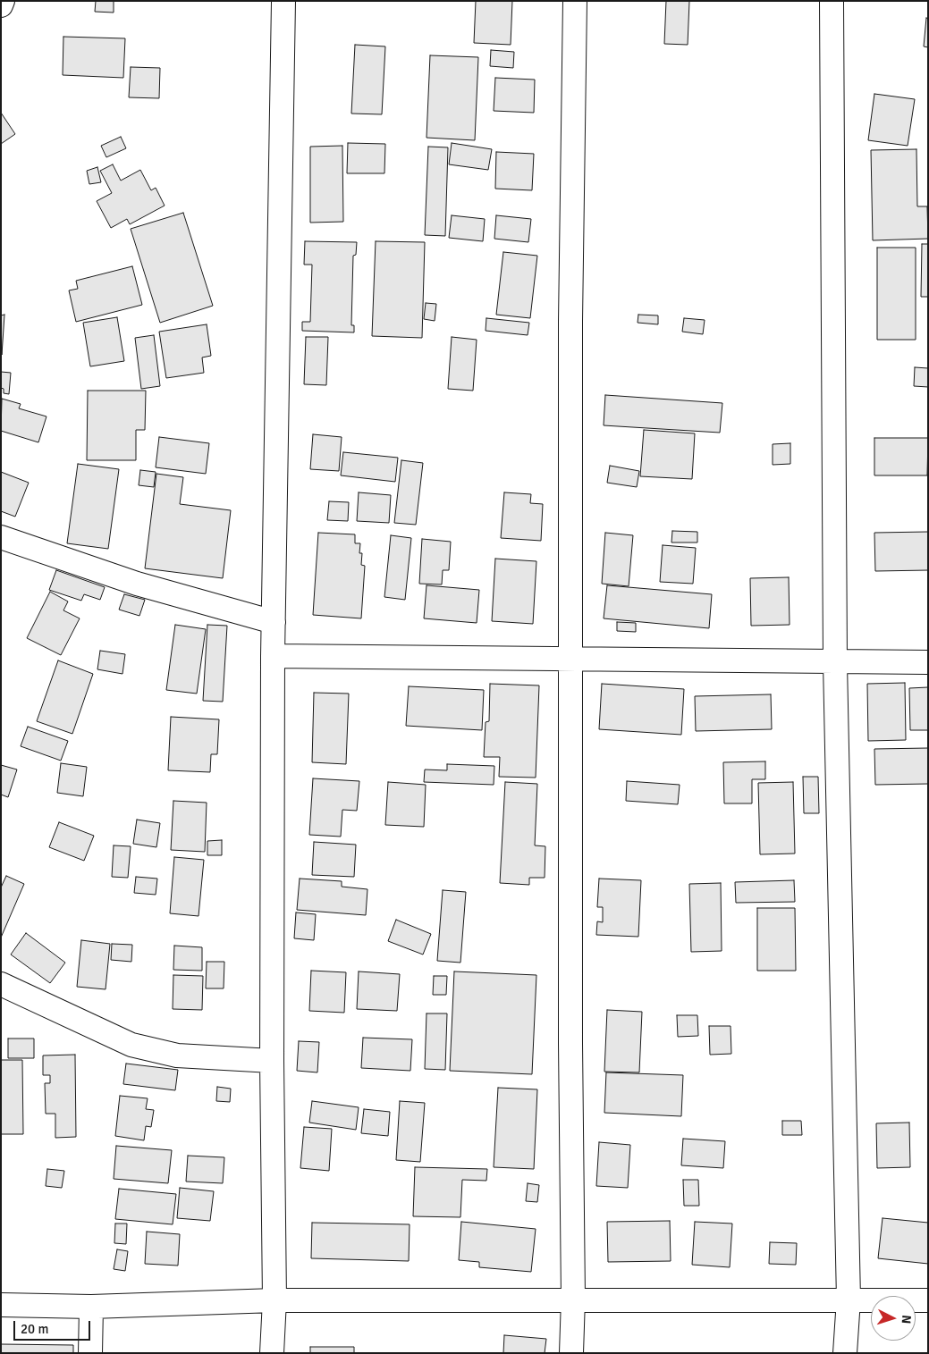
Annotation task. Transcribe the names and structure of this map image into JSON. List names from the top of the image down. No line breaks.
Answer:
{"scale_bar":"20 m","north":"right"}
